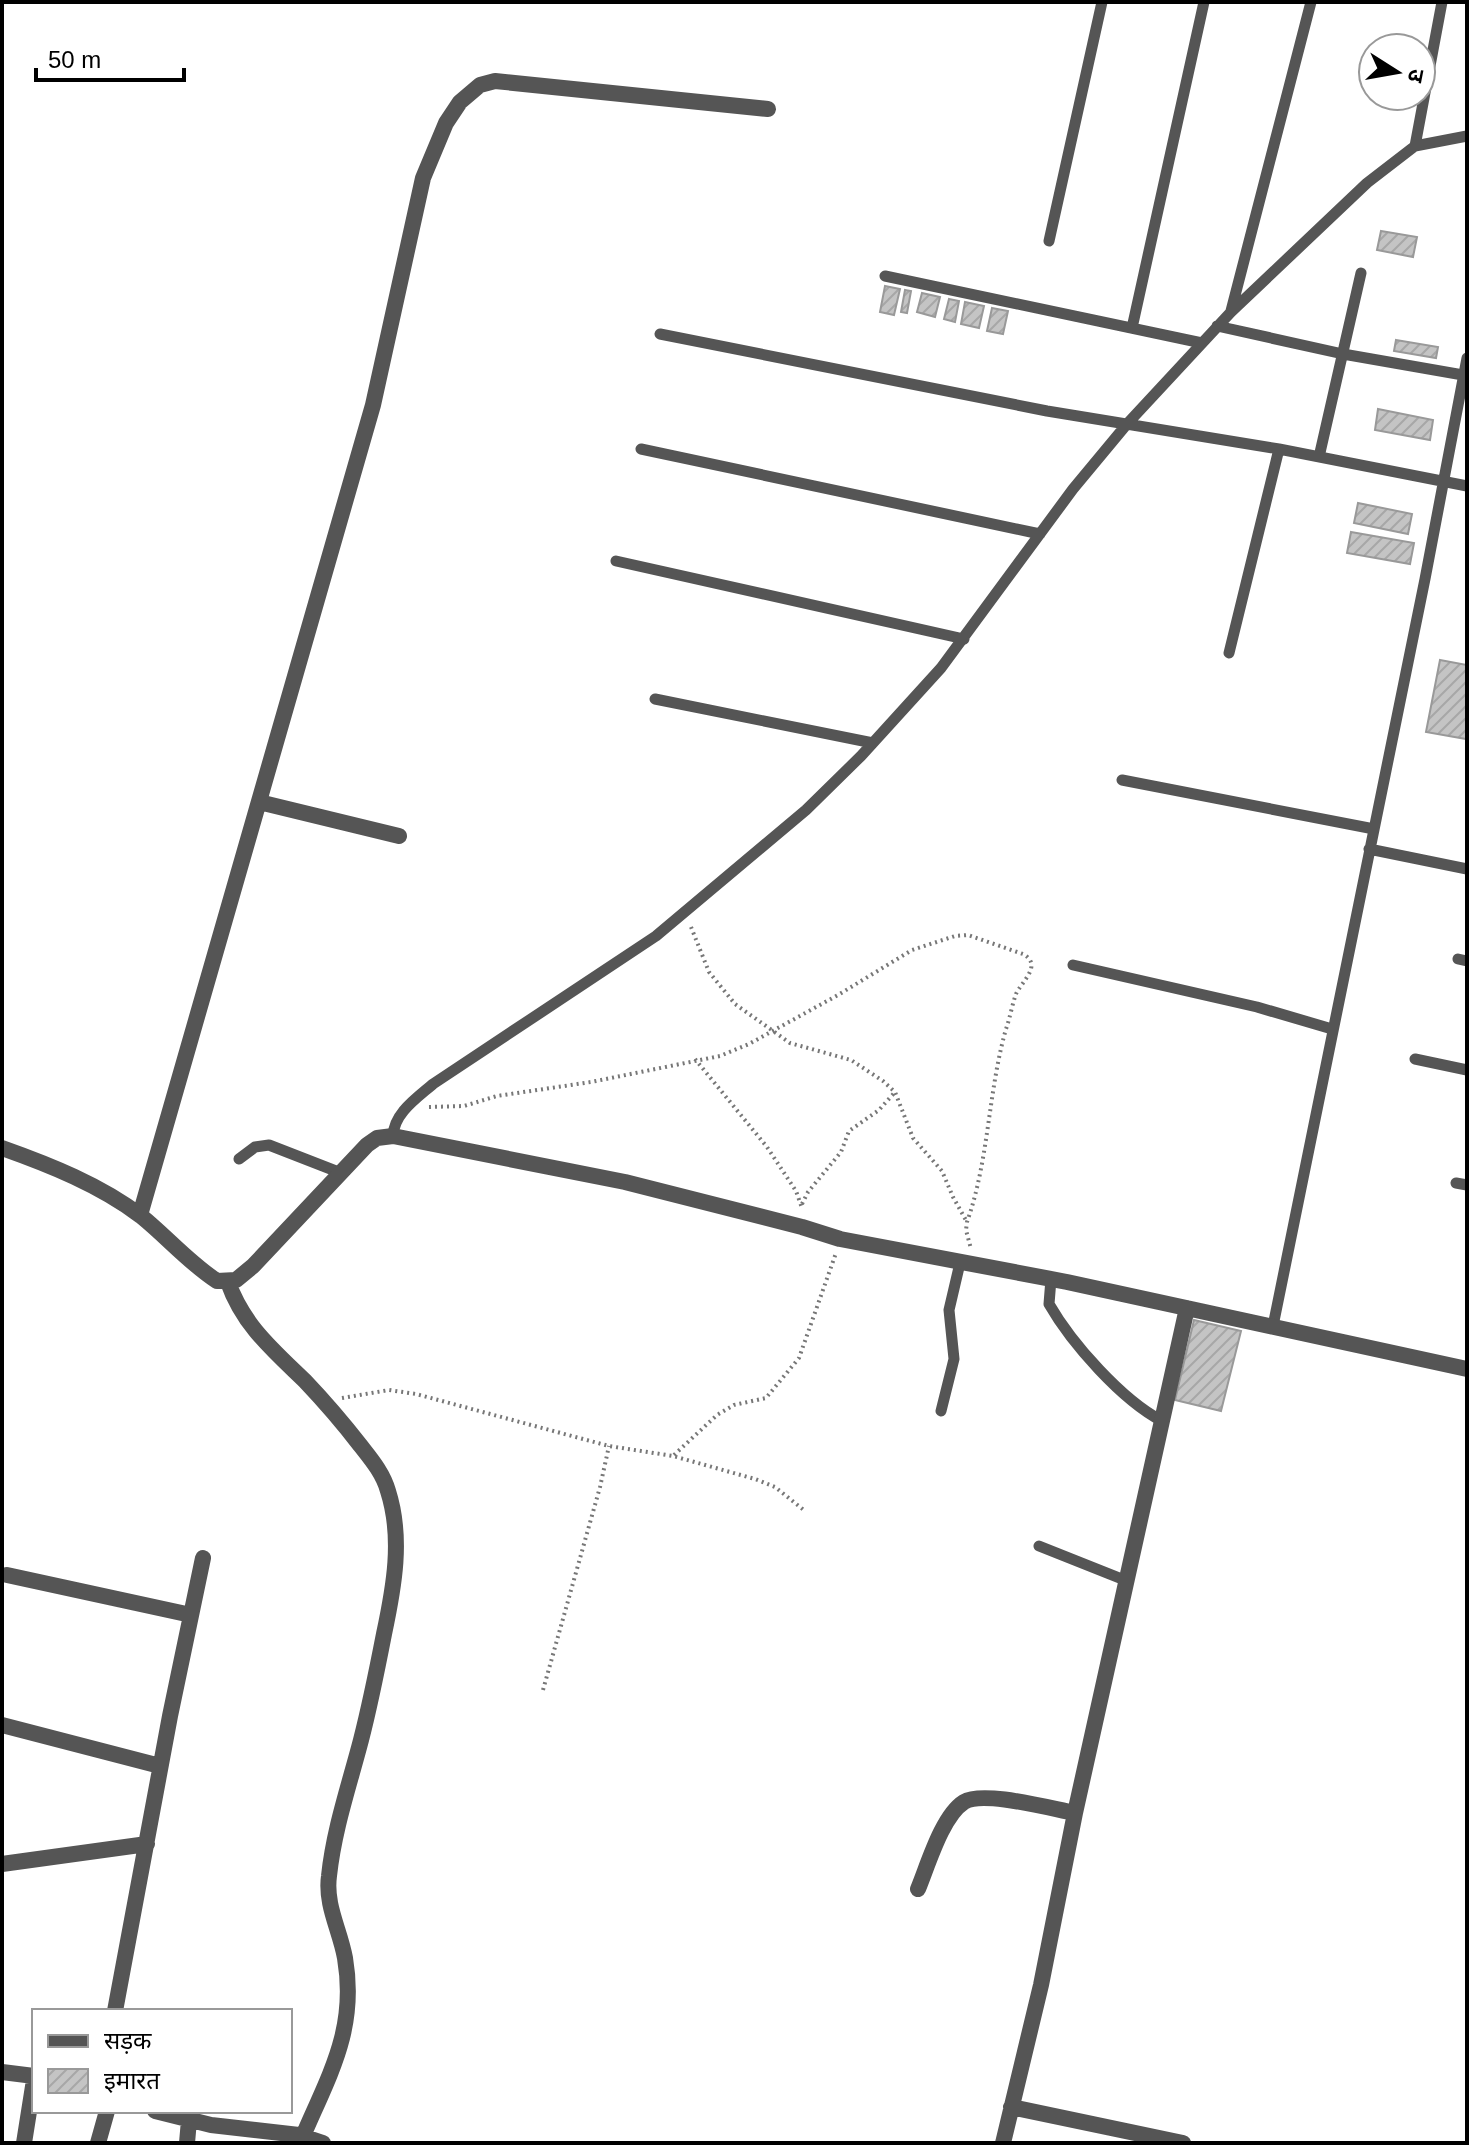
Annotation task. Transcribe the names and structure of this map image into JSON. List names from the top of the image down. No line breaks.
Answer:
{"legend":["सड़क","इमारत"],"scale_bar":"50 m","north":"right"}
